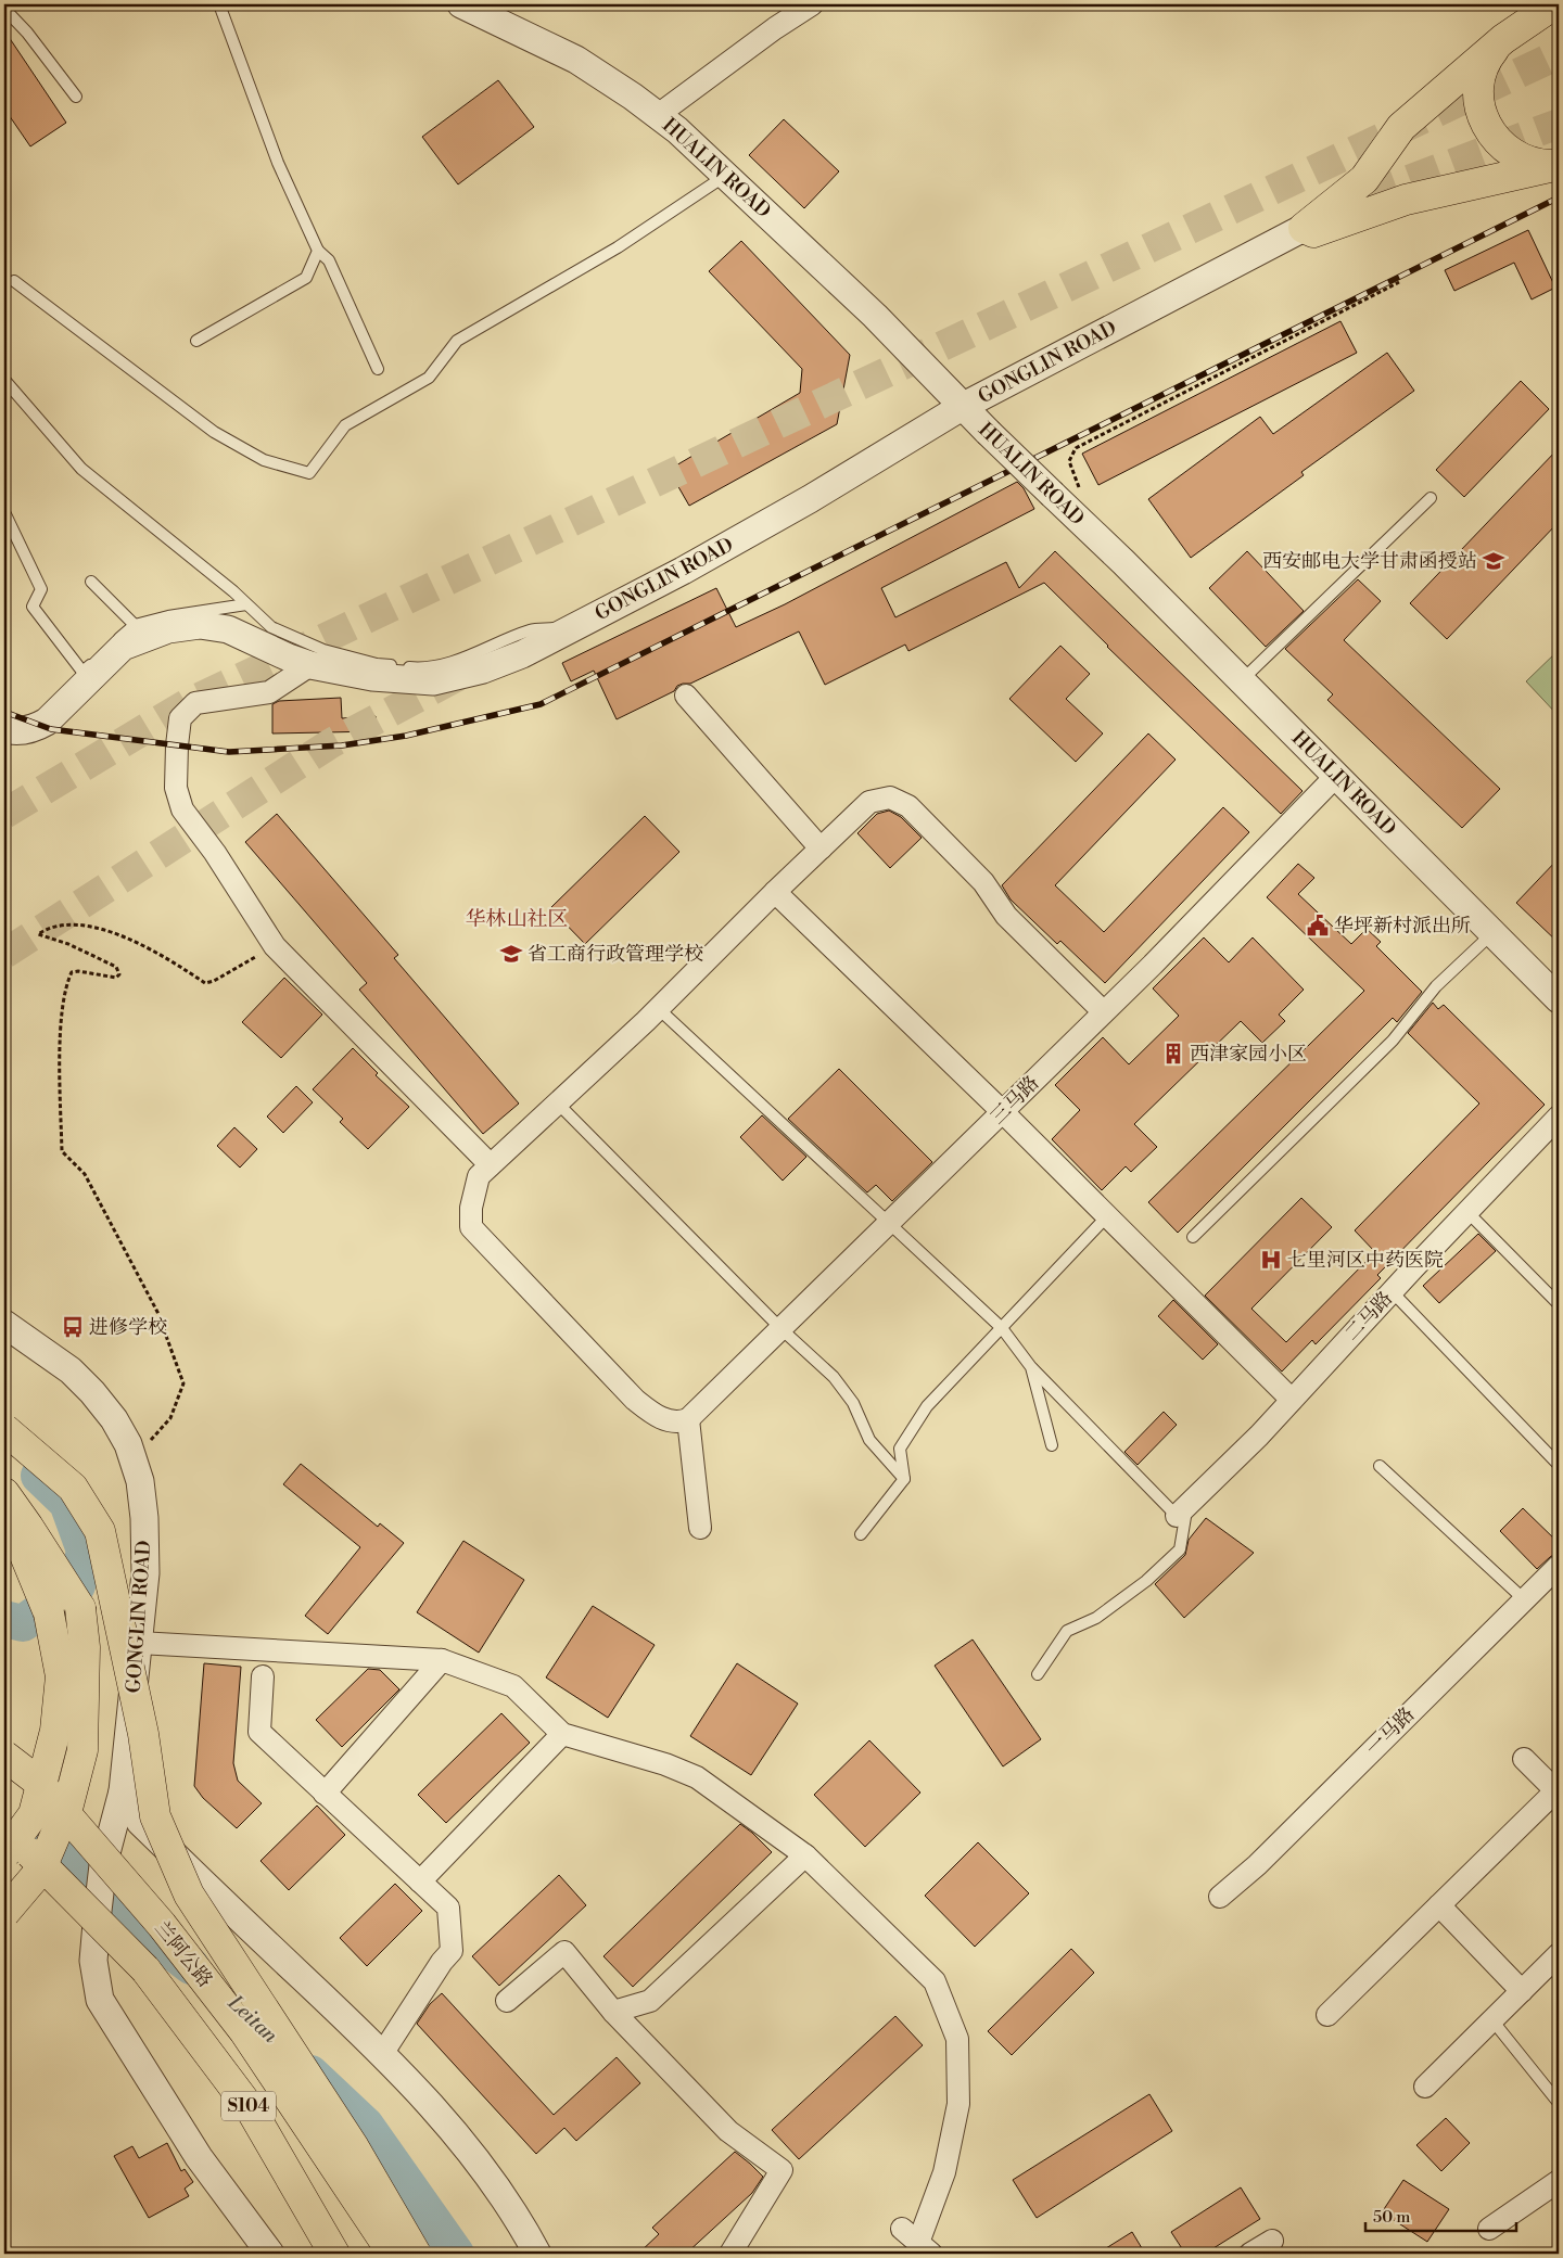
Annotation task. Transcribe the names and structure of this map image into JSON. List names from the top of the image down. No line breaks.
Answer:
{"streets":{"highway":["兰阿公路","S104"],"street":["HUALIN ROAD","GONGLIN ROAD","三马路","二马路","一马路"]},"crossings":[["HUALIN ROAD","GONGLIN ROAD"],["HUALIN ROAD","三马路"]],"districts":["华林山社区"],"water":["Leitan"],"places":{"school or university":["西安邮电大学甘肃函授站","省工商行政管理学校"],"public building":["华坪新村派出所"],"building":["西津家园小区"],"hospital":["七里河区中药医院"],"bus stop":["进修学校"]},"scale_bar":"50 m"}
